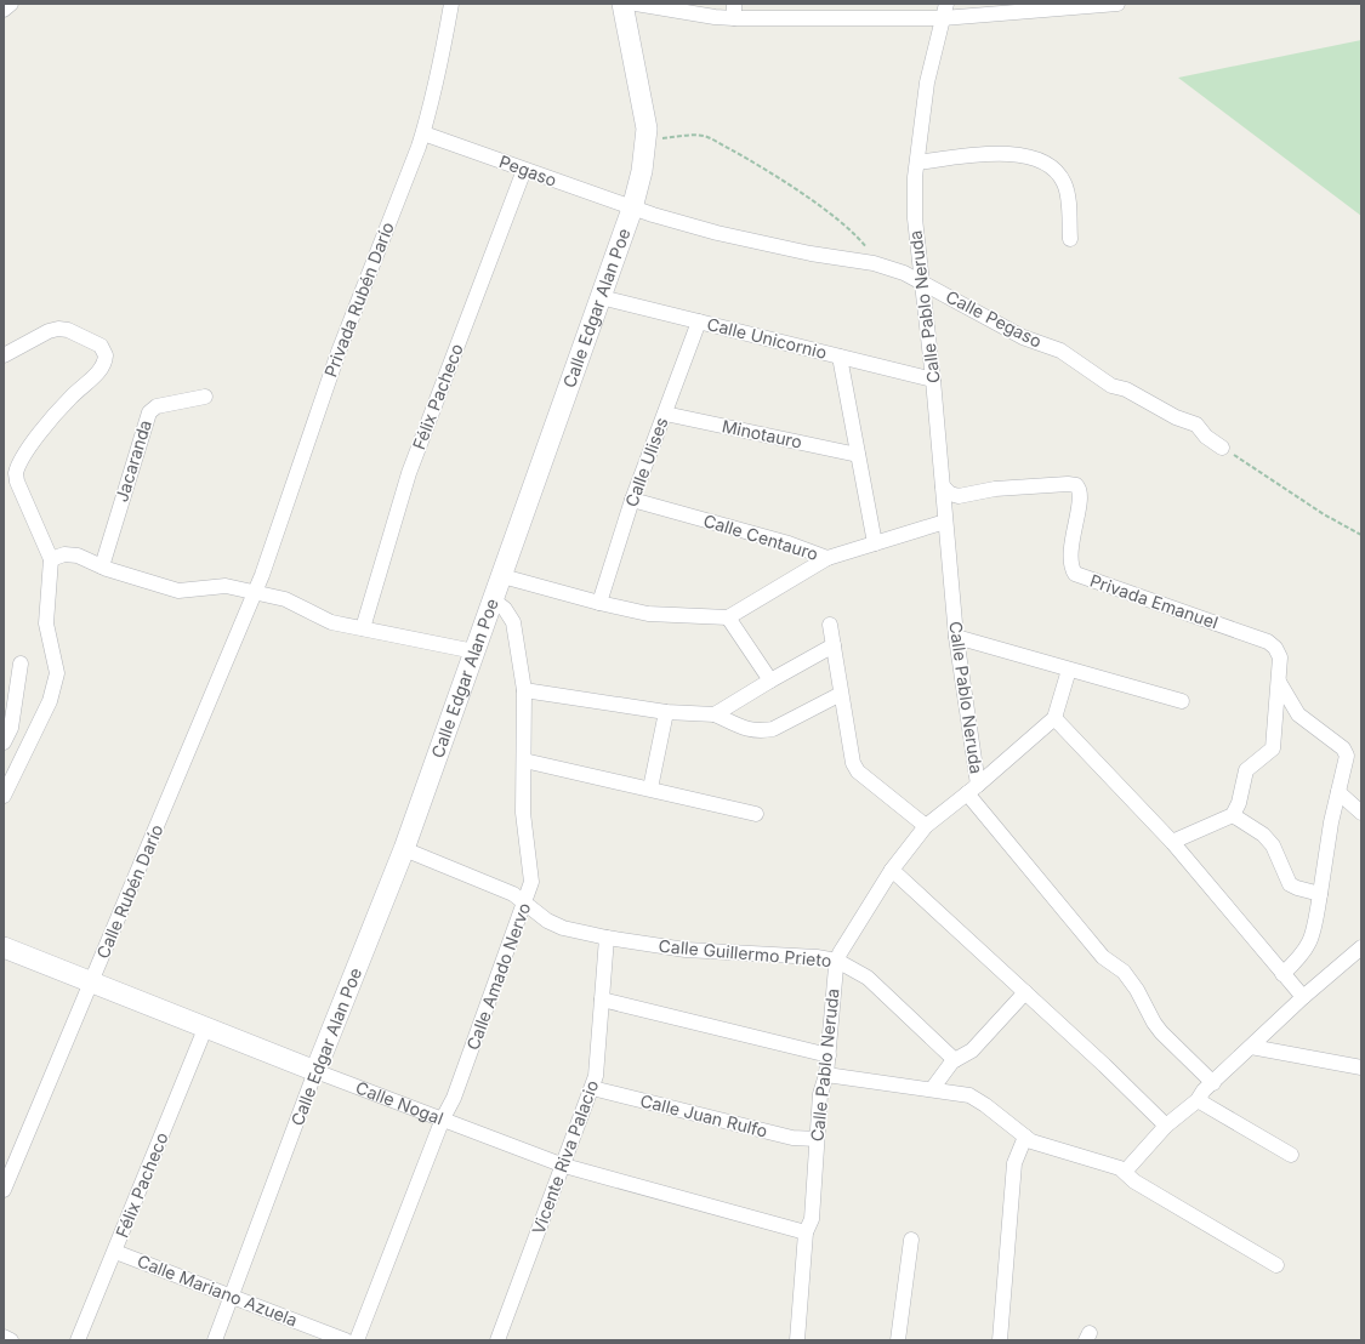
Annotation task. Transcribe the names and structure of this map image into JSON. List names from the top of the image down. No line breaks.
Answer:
{"streets":{"street":["Pegaso","Privada Rubén Darío","Calle Pablo Neruda","Calle Edgar Alan Poe","Calle Pegaso","Calle Unicornio","Félix Pacheco","Minotauro","Jacaranda","Calle Ulises","Calle Centauro","Privada Emanuel","Calle Rubén Darío","Calle Guillermo Prieto","Calle Amado Nervo","Calle Nogal","Calle Juan Rulfo","Vicente Riva Palacio","Calle Mariano Azuela"]},"crossings":[["Pegaso","Privada Rubén Darío"],["Pegaso","Calle Edgar Alan Poe"],["Pegaso","Calle Pegaso"],["Pegaso","Félix Pacheco"],["Privada Rubén Darío","Calle Rubén Darío"],["Calle Pablo Neruda","Calle Pegaso"],["Calle Pablo Neruda","Calle Unicornio"],["Calle Pablo Neruda","Calle Centauro"],["Calle Pablo Neruda","Privada Emanuel"],["Calle Pablo Neruda","Calle Guillermo Prieto"],["Calle Pablo Neruda","Calle Nogal"],["Calle Pablo Neruda","Calle Juan Rulfo"],["Calle Edgar Alan Poe","Calle Pegaso"],["Calle Edgar Alan Poe","Calle Unicornio"],["Calle Edgar Alan Poe","Calle Guillermo Prieto"],["Calle Edgar Alan Poe","Calle Amado Nervo"],["Calle Edgar Alan Poe","Calle Nogal"],["Calle Edgar Alan Poe","Calle Mariano Azuela"],["Calle Unicornio","Calle Ulises"],["Félix Pacheco","Calle Nogal"],["Félix Pacheco","Calle Mariano Azuela"],["Minotauro","Calle Ulises"],["Calle Ulises","Calle Centauro"],["Calle Rubén Darío","Calle Nogal"],["Calle Guillermo Prieto","Calle Amado Nervo"],["Calle Guillermo Prieto","Vicente Riva Palacio"],["Calle Amado Nervo","Calle Nogal"],["Calle Nogal","Vicente Riva Palacio"],["Calle Juan Rulfo","Vicente Riva Palacio"]]}
